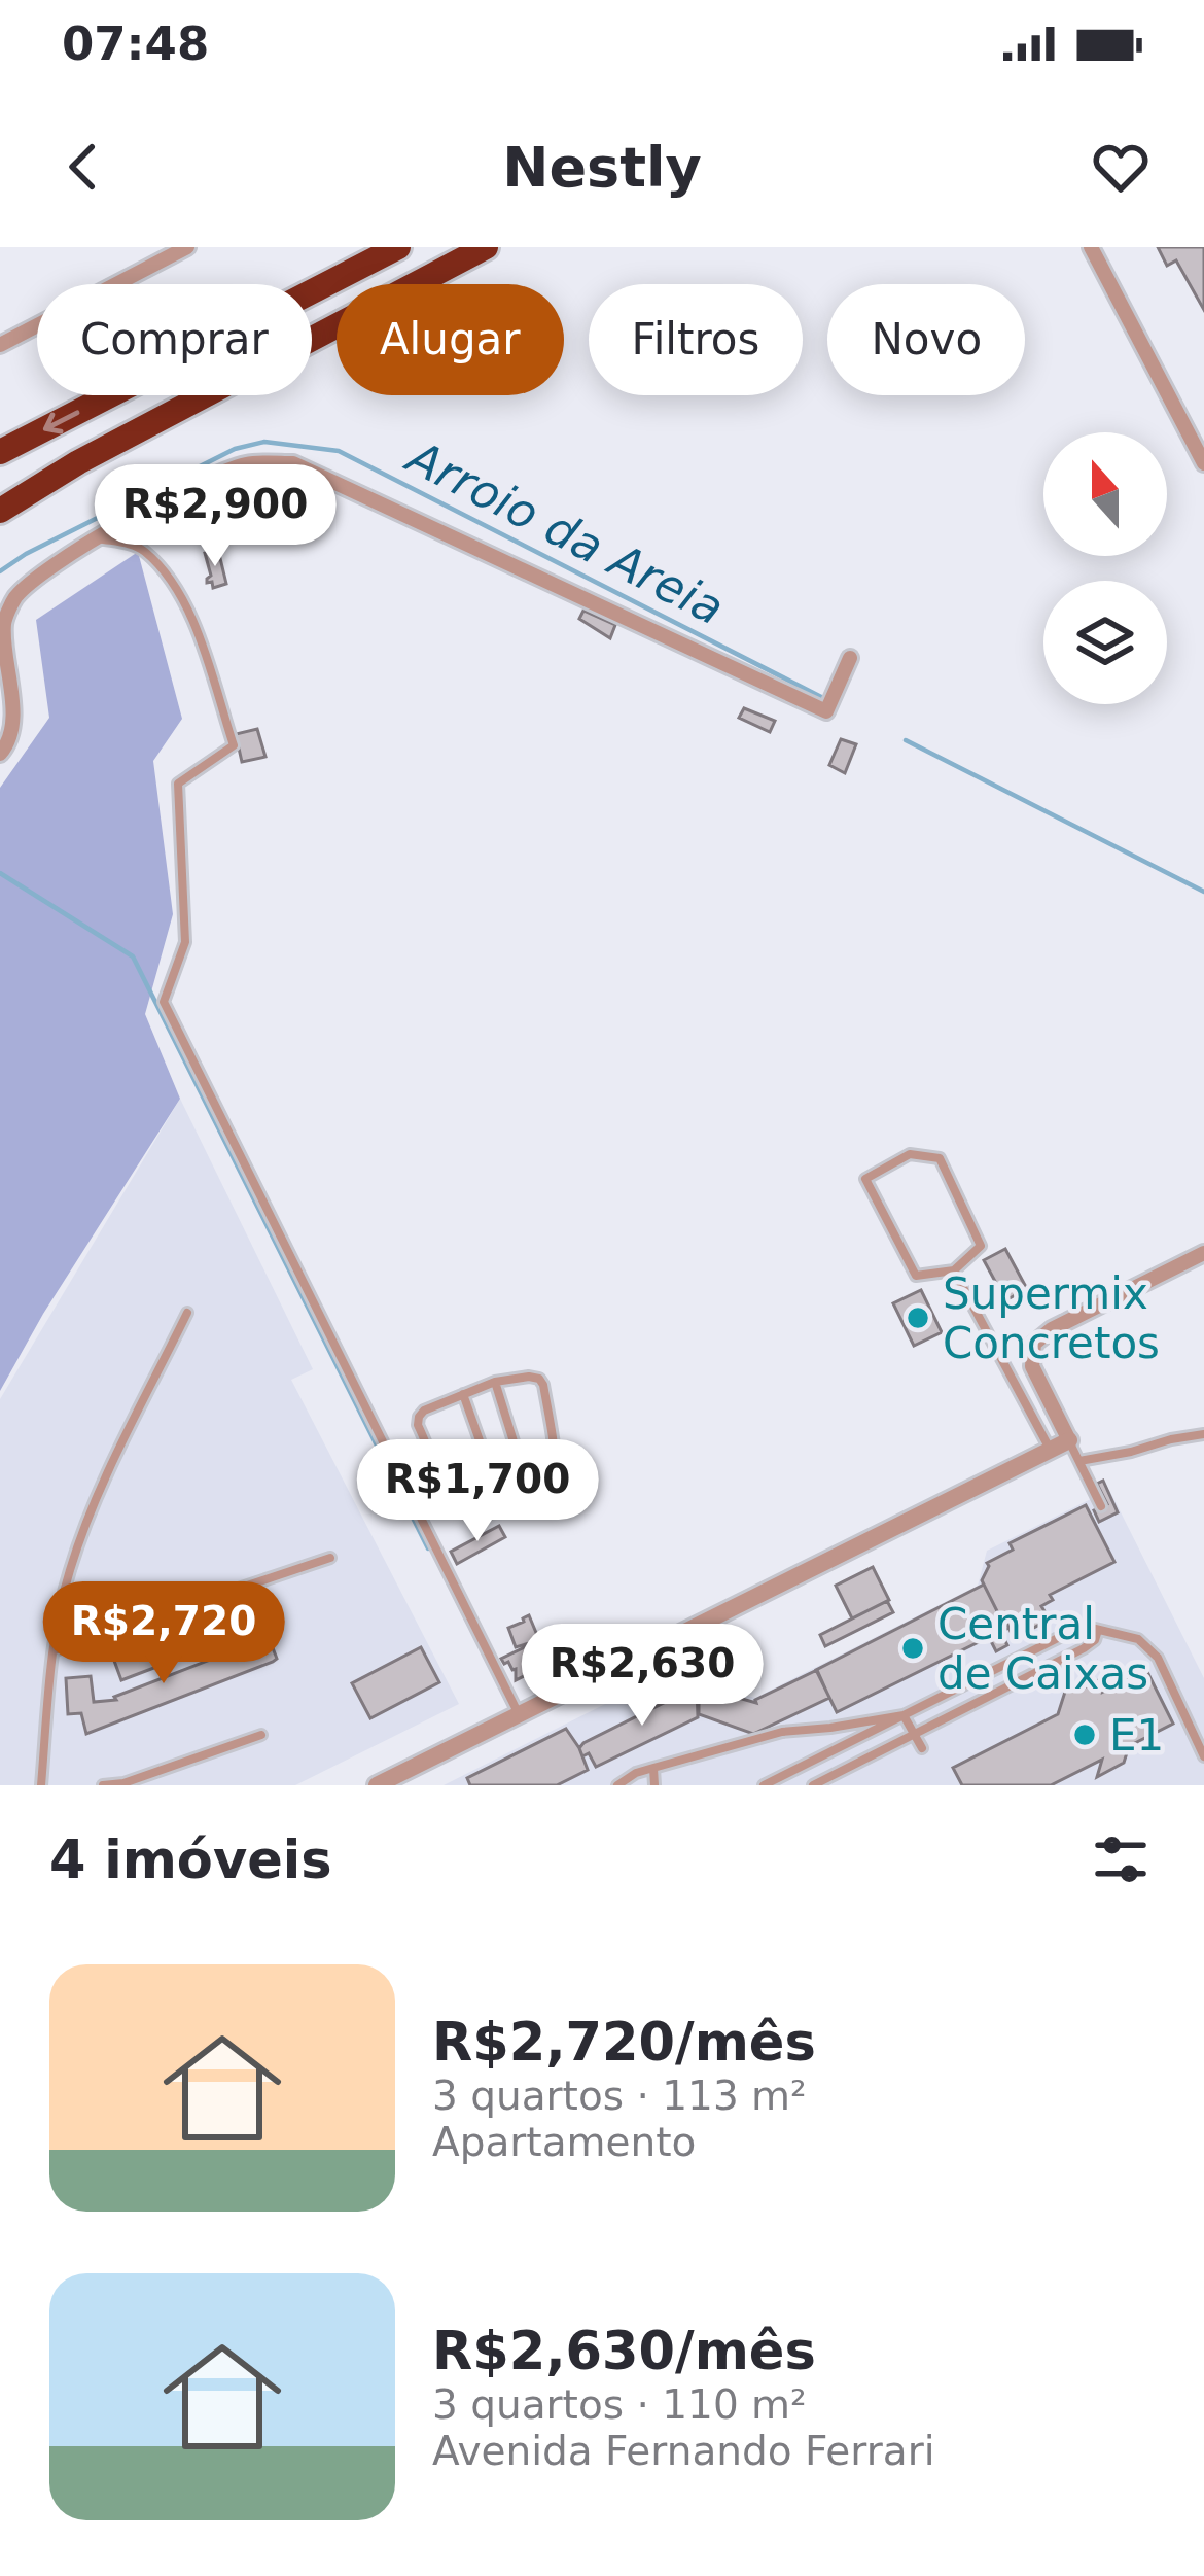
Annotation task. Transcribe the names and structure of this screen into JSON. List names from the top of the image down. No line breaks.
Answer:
{"water":["Arroio da Areia"],"places":["Supermix Concretos","Central de Caixas","E1"],"north":"top","page":{"status":"07:48","header":"Nestly","chip":["Comprar","Alugar","Filtros","Novo"],"price":["R$2,900","R$1,700","R$2,720","R$2,630"],"heading":"4 imóveis","list":[{"name":"R$2,720/mês","note":"3 quartos · 113 m² · Apartamento"},{"name":"R$2,630/mês","note":"3 quartos · 110 m² · Avenida Fernando Ferrari"}]}}
